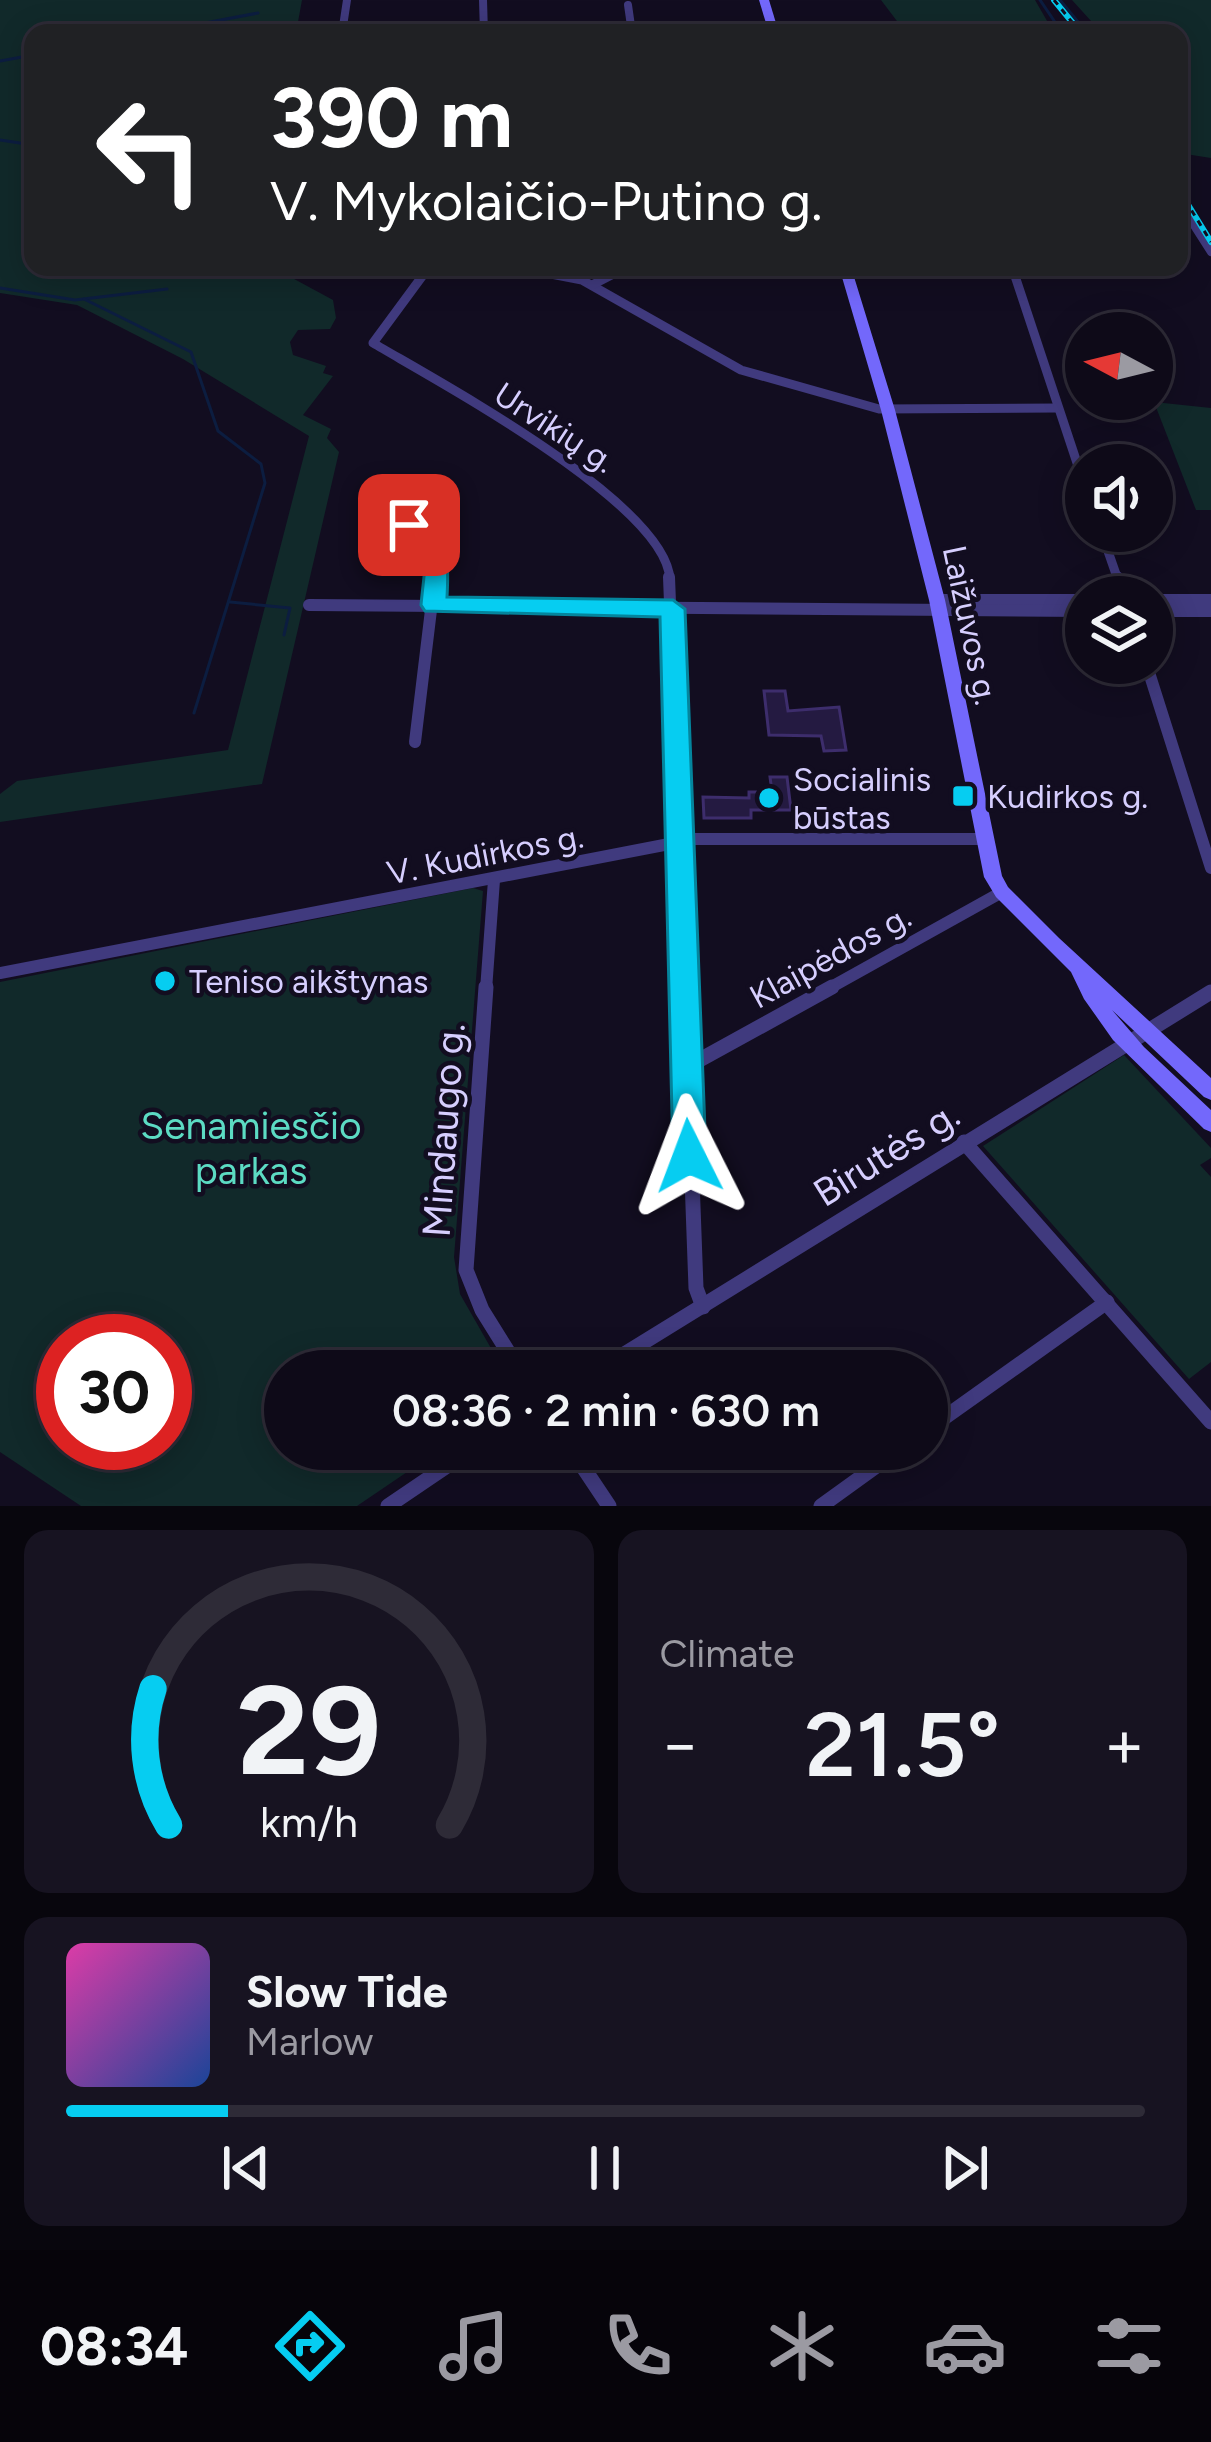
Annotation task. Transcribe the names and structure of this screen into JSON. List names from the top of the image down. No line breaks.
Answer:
{"streets":{"main road":["Laižuvos g."],"street":["Urvikių g.","V. Kudirkos g.","Klaipėdos g.","Mindaugo g.","Birutės g."]},"crossings":[["Urvikių g.","V. Kudirkos g."],["Urvikių g.","Klaipėdos g."],["Urvikių g.","Birutės g."],["Laižuvos g.","V. Kudirkos g."],["Laižuvos g.","Klaipėdos g."],["V. Kudirkos g.","Mindaugo g."]],"parks":["Senamiesčio parkas"],"places":{"transit":["Kudirkos g."],"other":["Socialinis būstas","Teniso aikštynas"]},"north":"left","page":{"turn":["390 m","V. Mykolaičio-Putino g."],"limit":"30","trip":"08:36 · 2 min · 630 m","tile":"Climate","heat":["−","21.5°","+"],"song":["Slow Tide","Marlow"],"tabs":"08:34","gauge":["29","km/h"]}}
